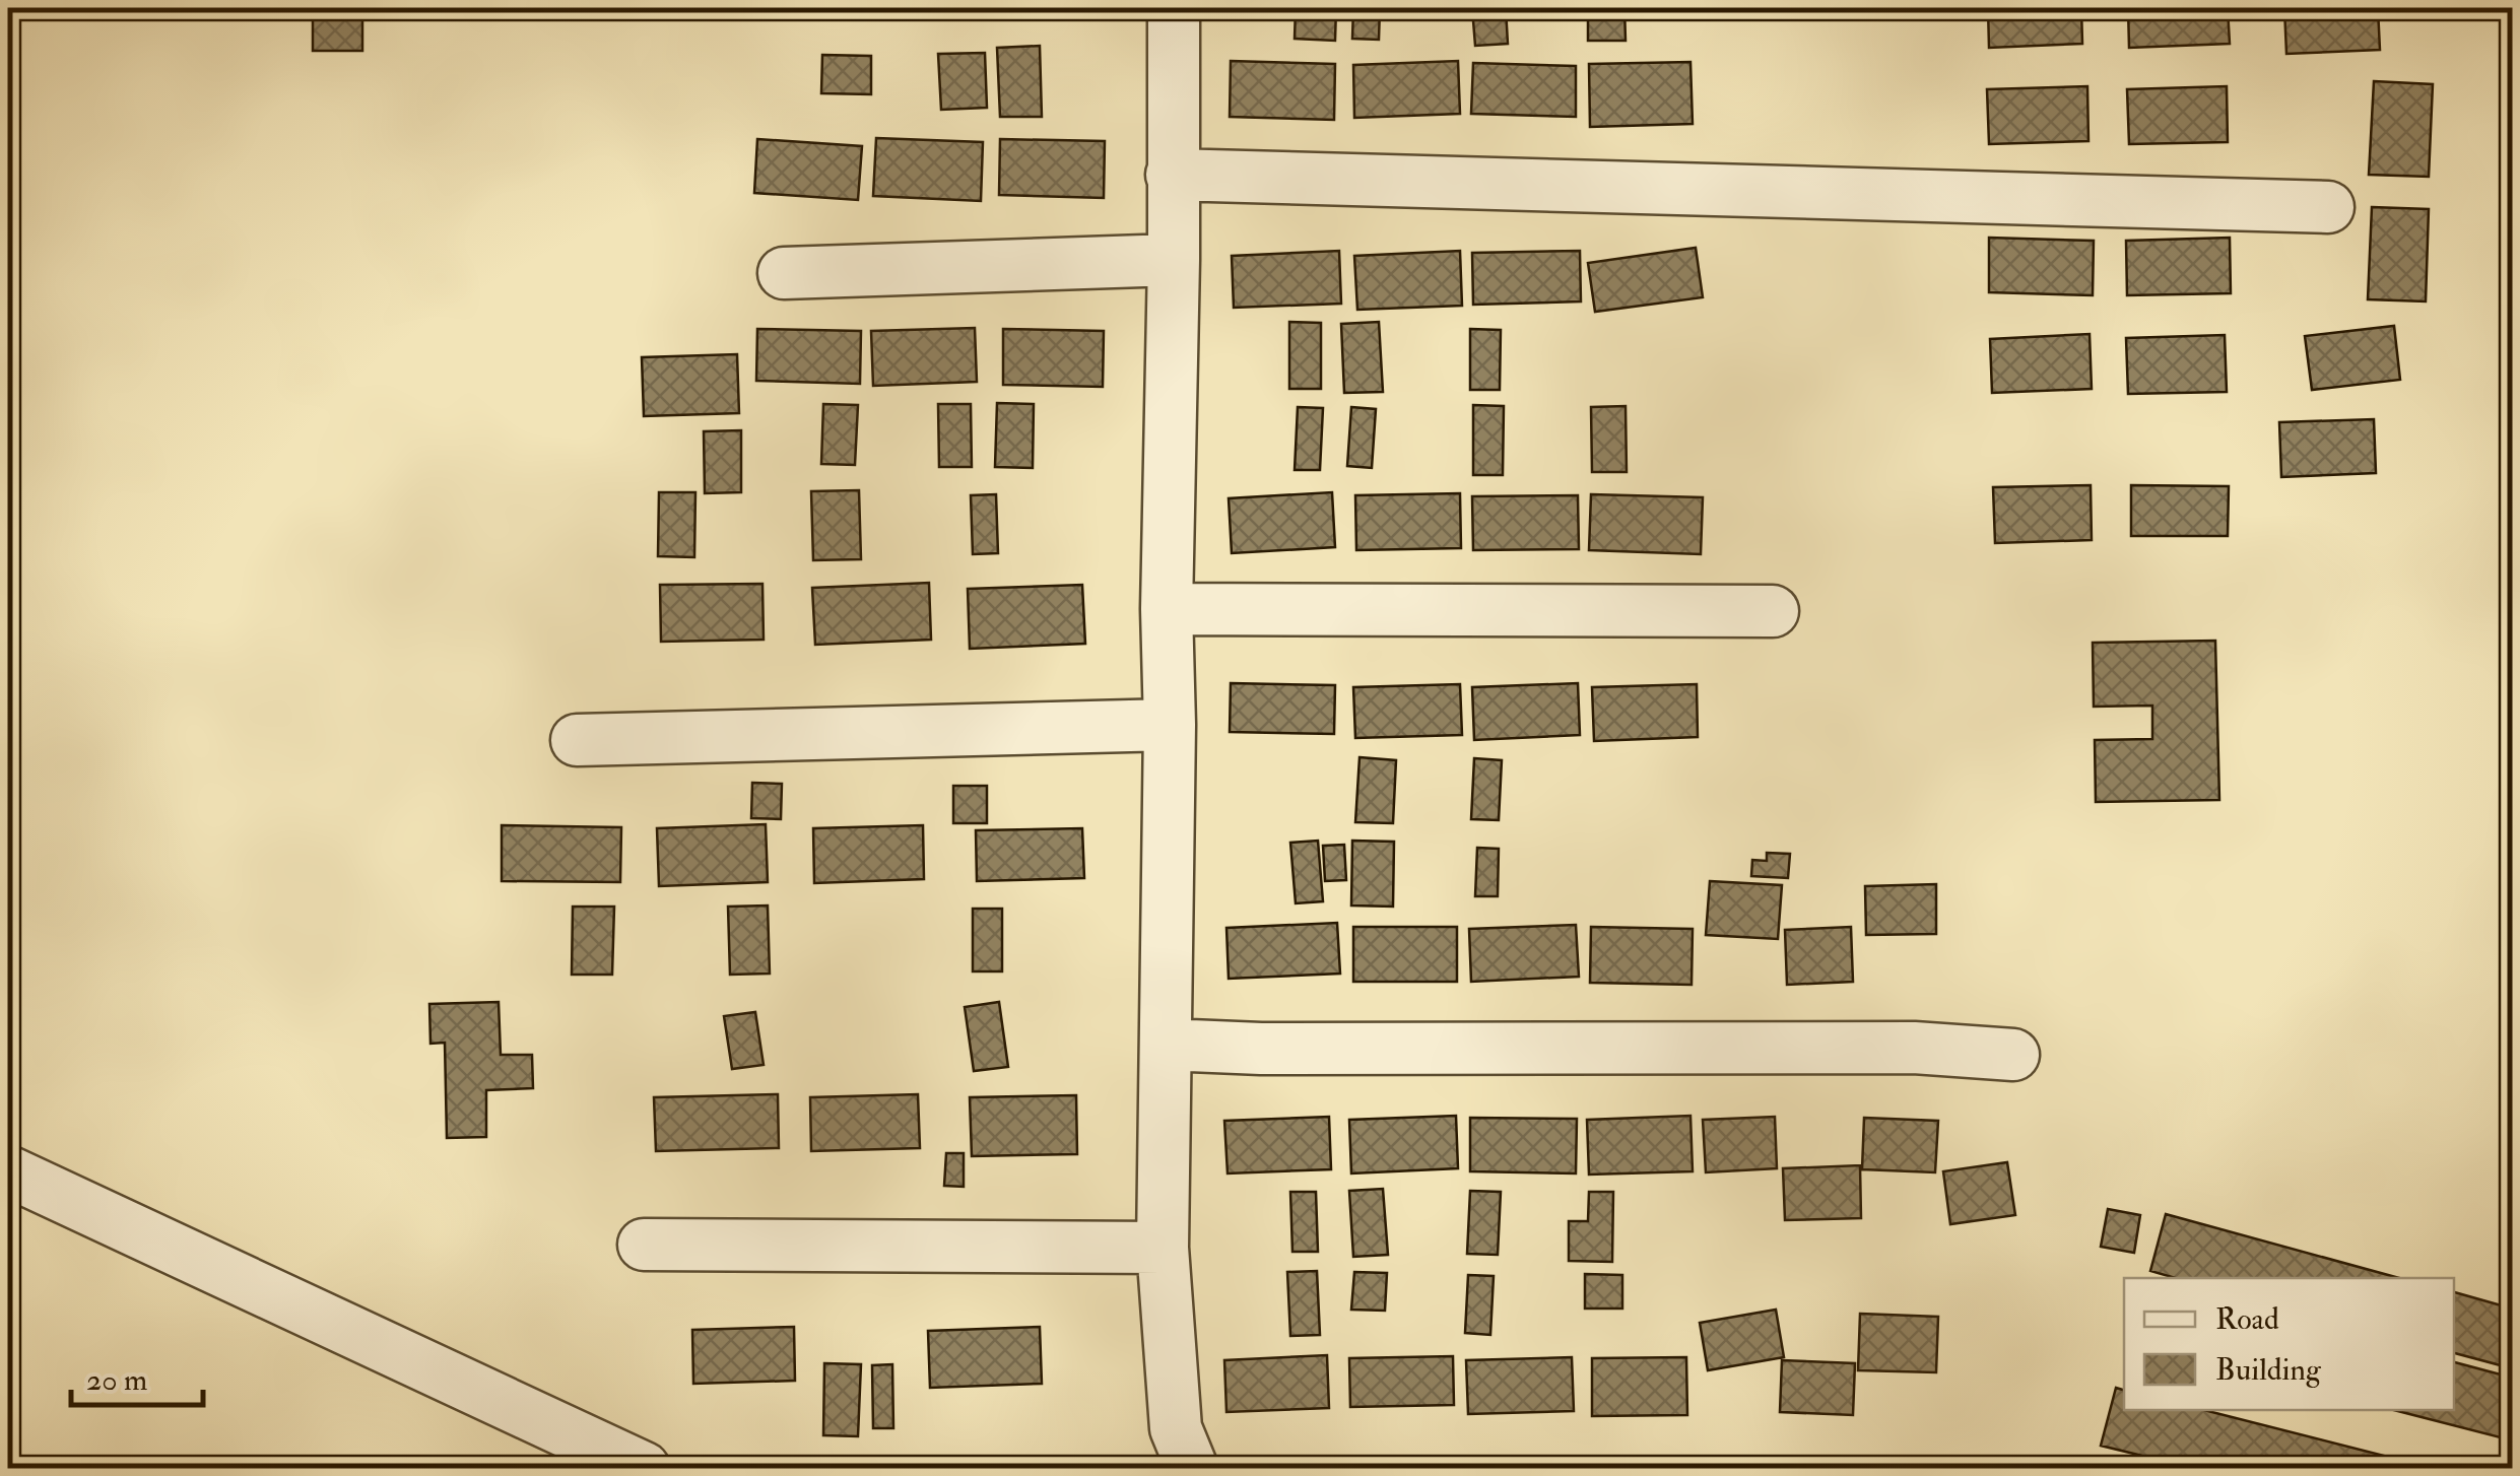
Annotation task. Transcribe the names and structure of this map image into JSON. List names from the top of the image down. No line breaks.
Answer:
{"legend":["Road","Building"],"scale_bar":"20 m"}
